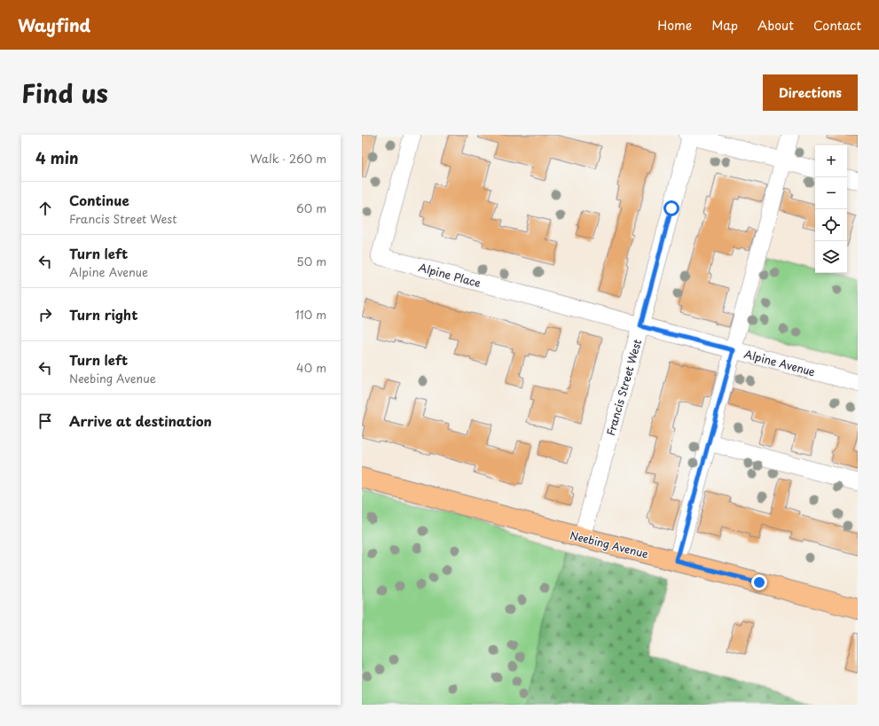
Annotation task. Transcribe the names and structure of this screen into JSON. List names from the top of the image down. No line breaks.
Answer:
{"streets":{"main road":["Neebing Avenue"],"street":["Alpine Place","Alpine Avenue","Francis Street West"]},"crossings":[["Alpine Place","Alpine Avenue"],["Alpine Place","Francis Street West"],["Alpine Avenue","Francis Street West"],["Francis Street West","Neebing Avenue"]],"page":{"header":"Wayfind","nav":["Home","Map","About","Contact"],"title":"Find us","buttons":"Directions","heading":["4 min","Walk · 260 m"],"map_buttons":["+","−"],"list":[["Continue","Francis Street West","60 m"],["Turn left","Alpine Avenue","50 m"],["Turn right","110 m"],["Turn left","Neebing Avenue","40 m"],"Arrive at destination"]}}
